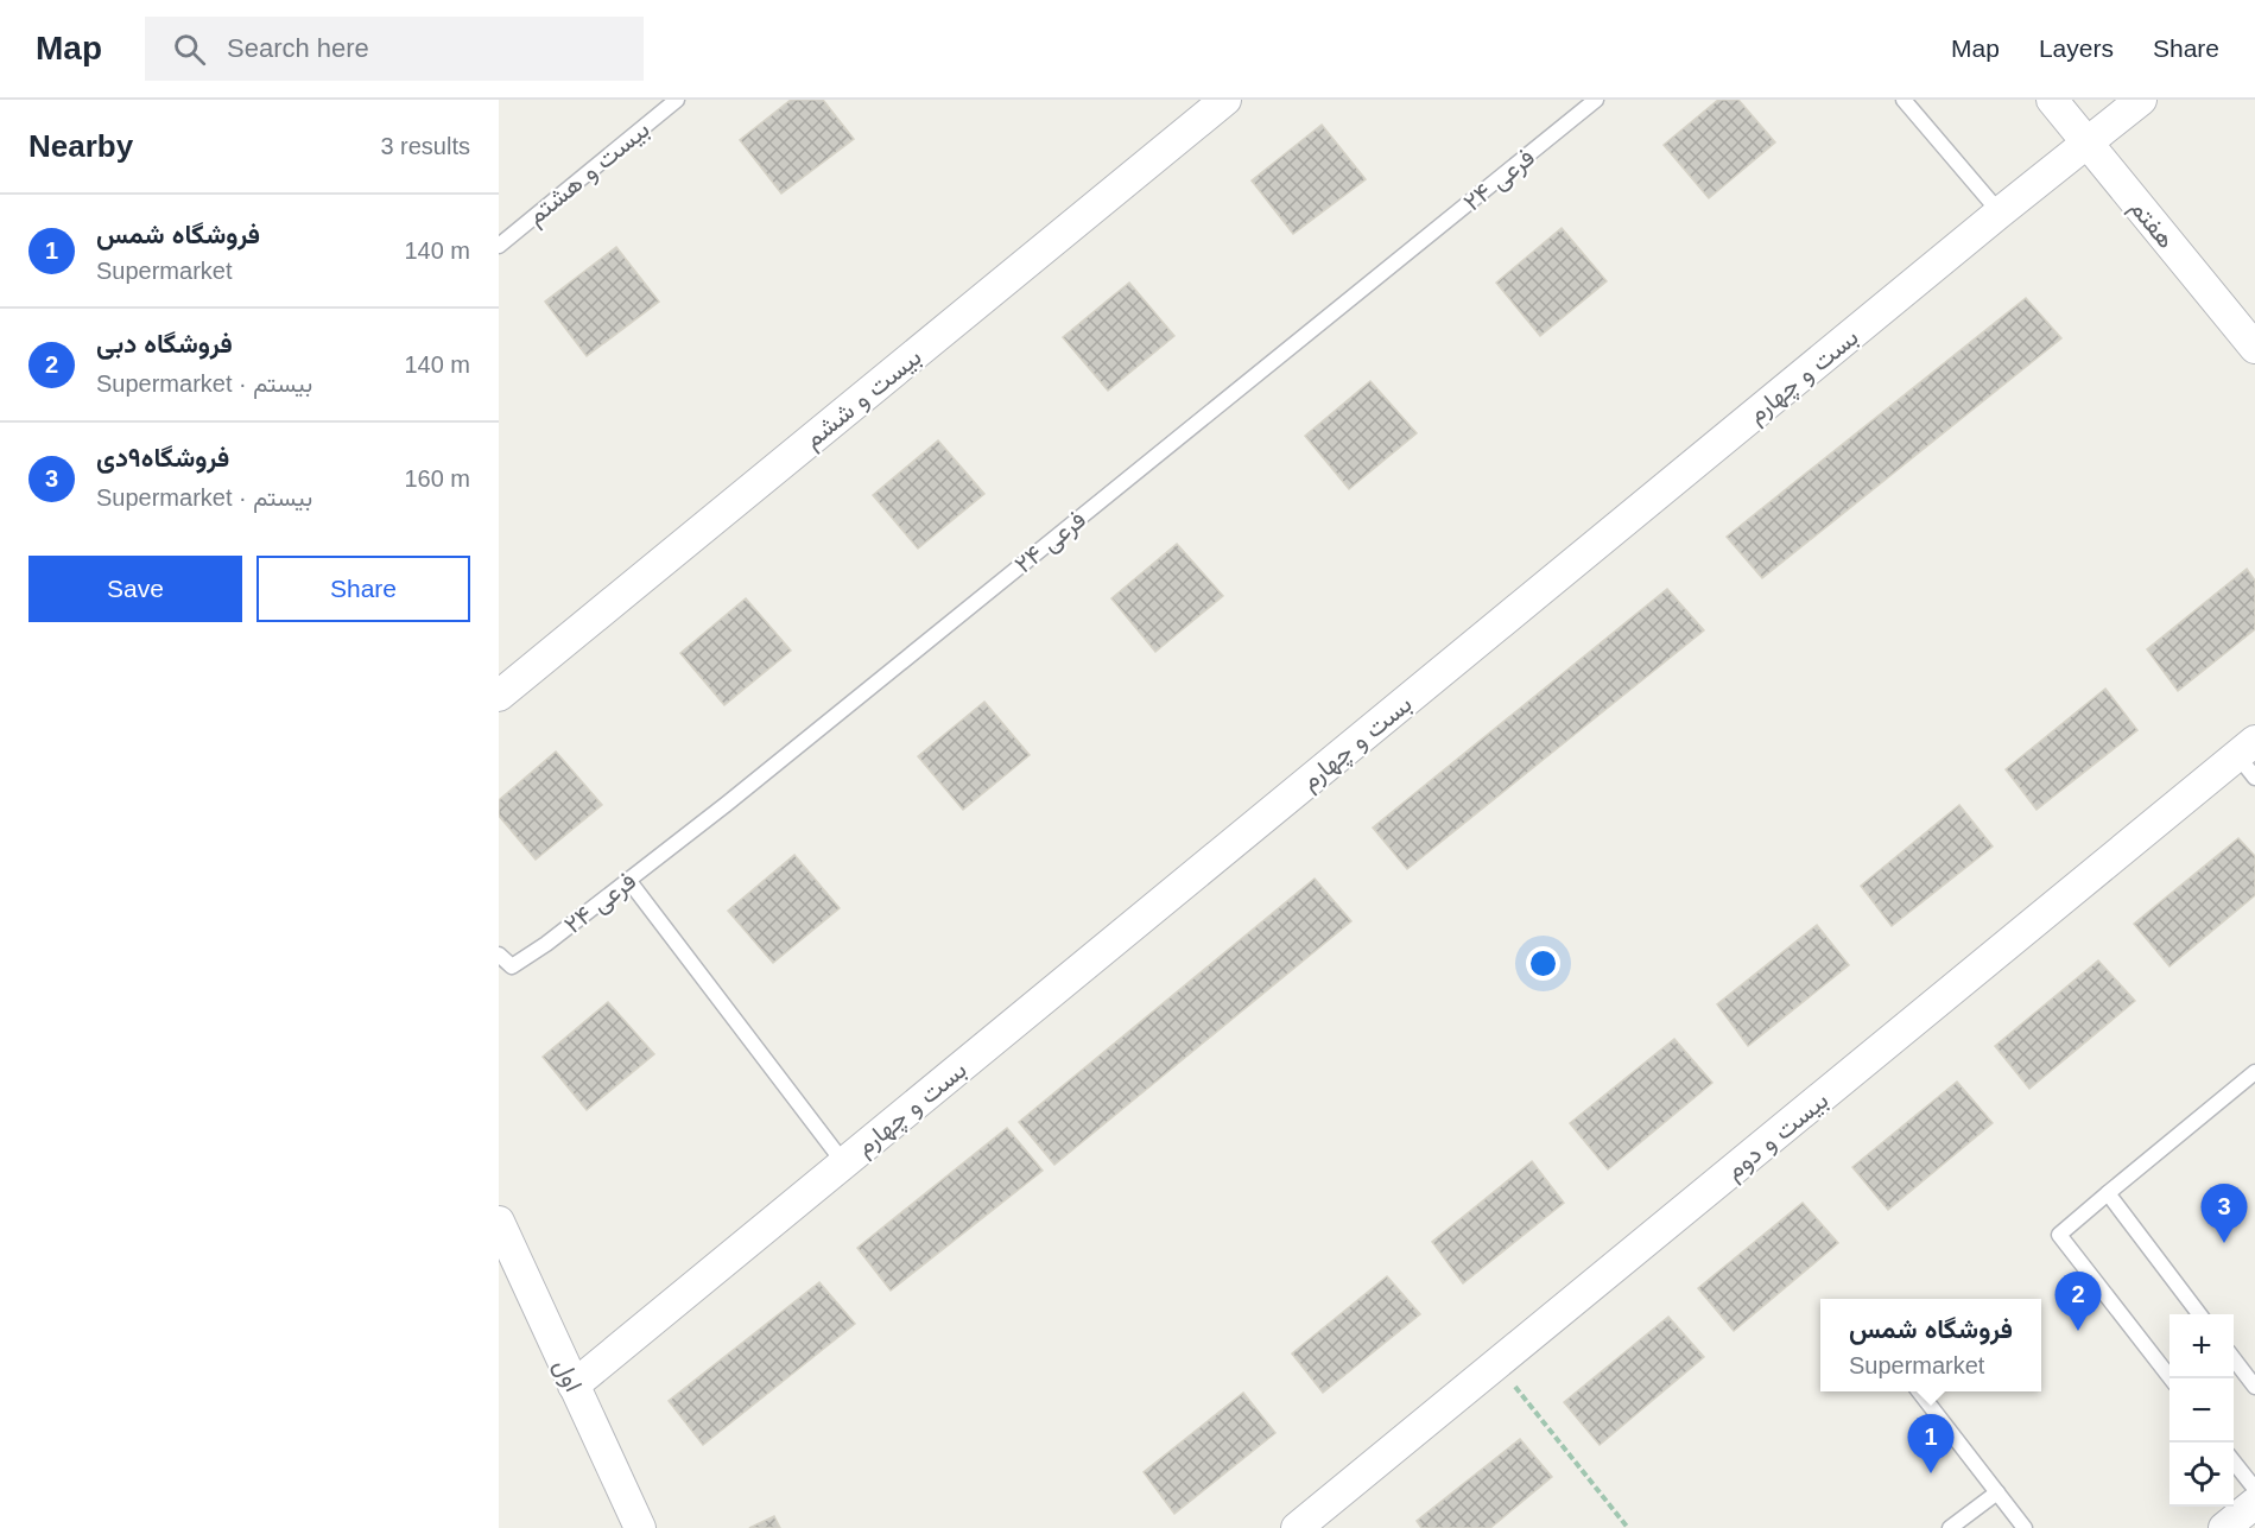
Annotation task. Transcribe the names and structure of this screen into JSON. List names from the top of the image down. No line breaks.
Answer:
{"streets":{"street":["هفتم","بست و چهارم","بیست و ششم","بیست و دوم","اول"],"lane":["بیست و هشتم","فرعی ۲۴"]},"crossings":[["هفتم","بست و چهارم"],["بست و چهارم","اول"]],"page":{"header":"Map","search":"Search here","nav":["Map","Layers","Share"],"heading":["Nearby","3 results"],"list":[{"mark":"1","name":"فروشگاه شمس","note":"Supermarket","value":"140 m"},{"mark":"2","name":"فروشگاه دبی","note":"Supermarket · بیستم","value":"140 m"},{"mark":"3","name":"فروشگاه۹دی","note":"Supermarket · بیستم","value":"160 m"}],"buttons":["Save","Share"],"pins":["3","2","1"],"popup":["فروشگاه شمس","Supermarket"],"map_buttons":["+","−"]}}
